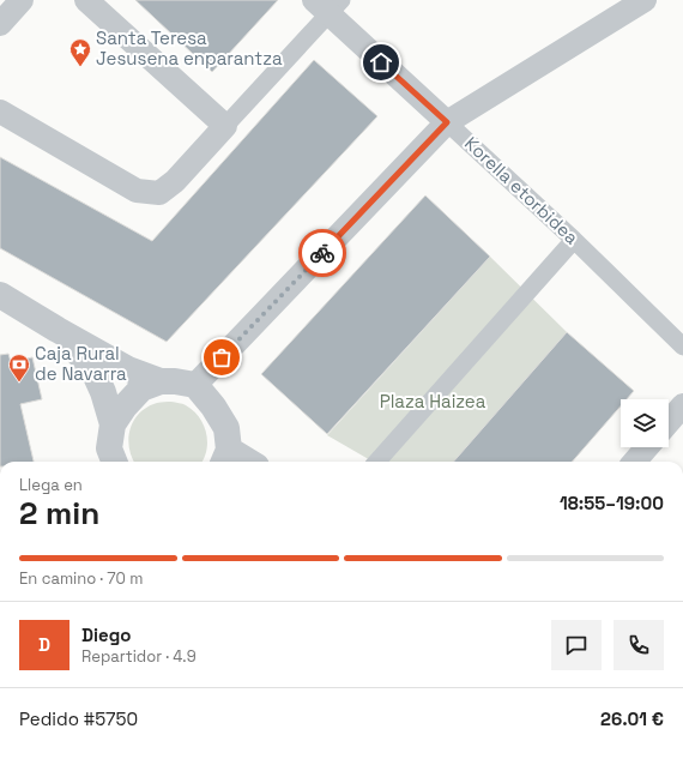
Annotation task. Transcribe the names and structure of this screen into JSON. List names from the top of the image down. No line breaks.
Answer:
{"streets":{"street":["Korella etorbidea"]},"parks":["Plaza Haizea"],"places":{"place":["Santa Teresa Jesusena enparantza"],"bank":["Caja Rural de Navarra"]},"page":{"heading":["2 min","Llega en","18:55–19:00"],"panel":["Diego","Repartidor · 4.9","Pedido #5750","26.01 €"],"bar":"En camino · 70 m","round":"D"}}
